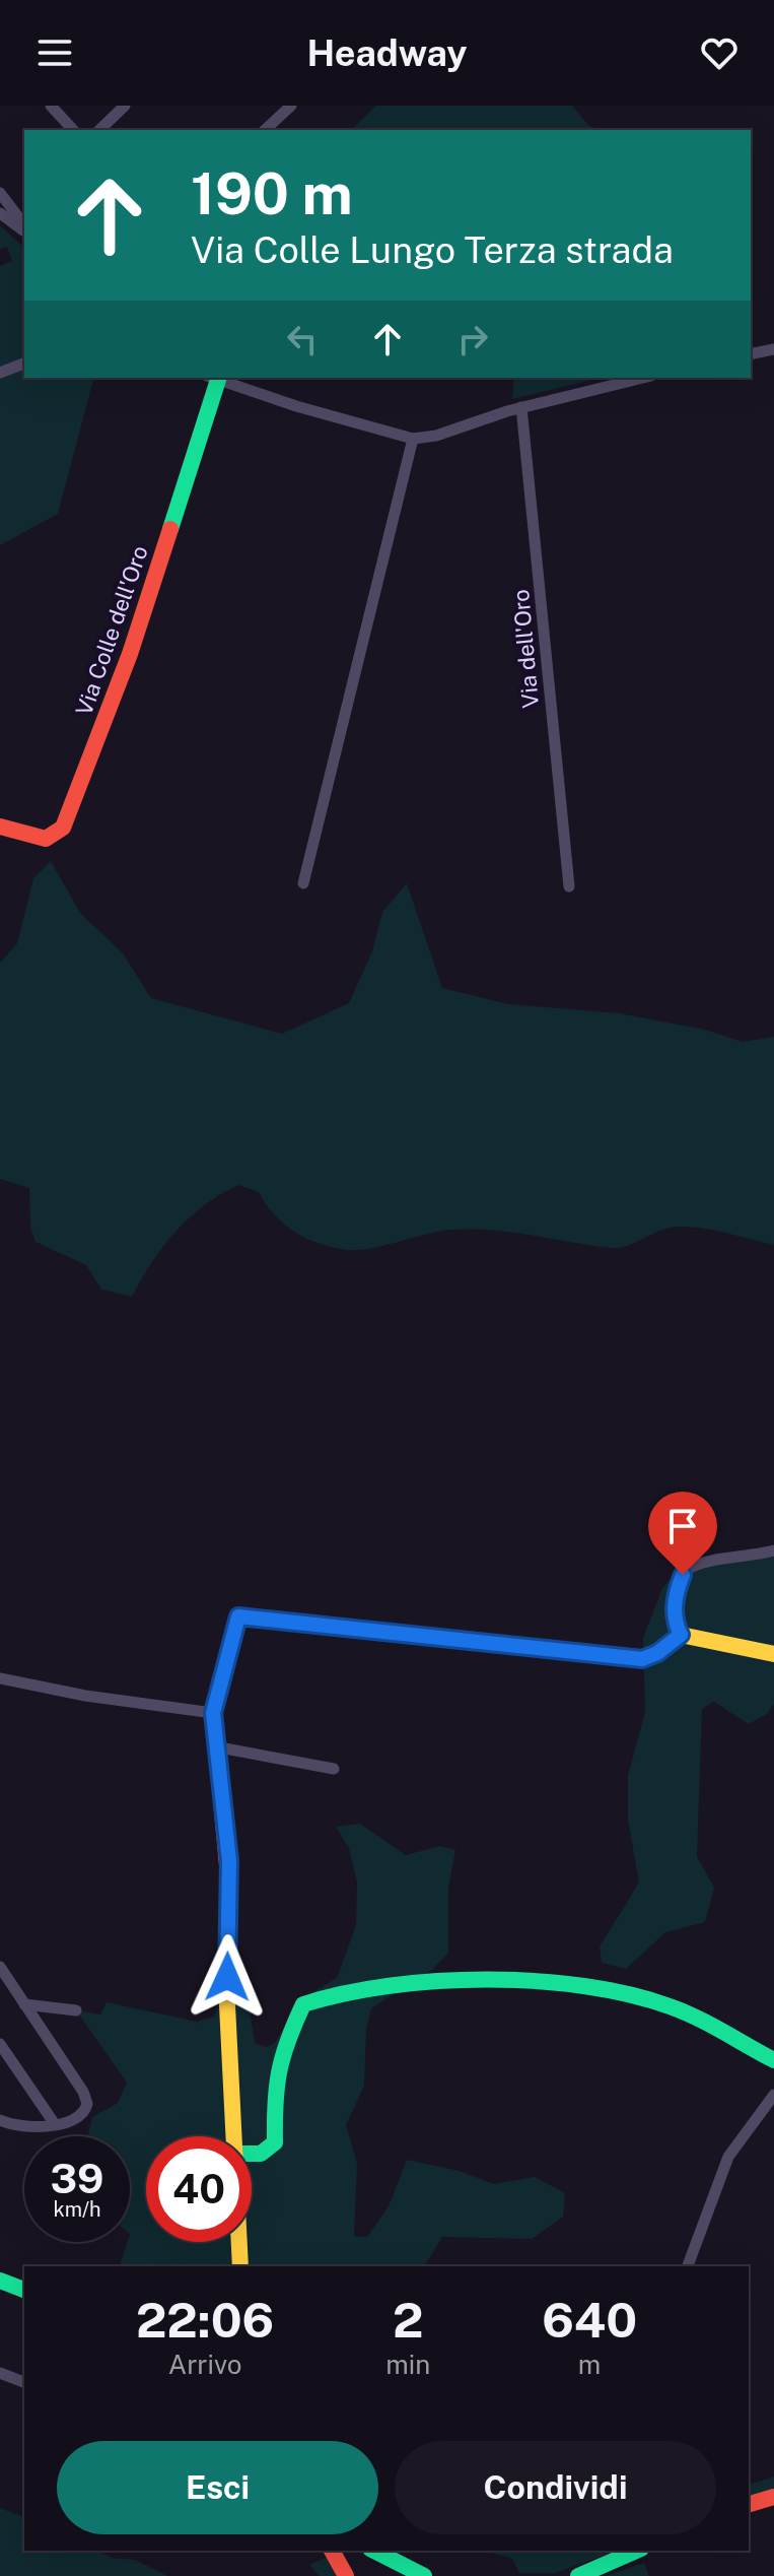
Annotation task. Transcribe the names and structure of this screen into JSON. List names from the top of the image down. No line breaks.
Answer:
{"streets":{"street":["Via Colle dell'Oro","Via dell'Oro"]},"crossings":[["Via Colle dell'Oro","Via dell'Oro"]],"page":{"header":"Headway","turn":["190 m","Via Colle Lungo Terza strada"],"speed":"39 km/h","limit":"40","eta":["22:06","Arrivo","2","min","640","m"],"buttons":["Esci","Condividi"]}}
